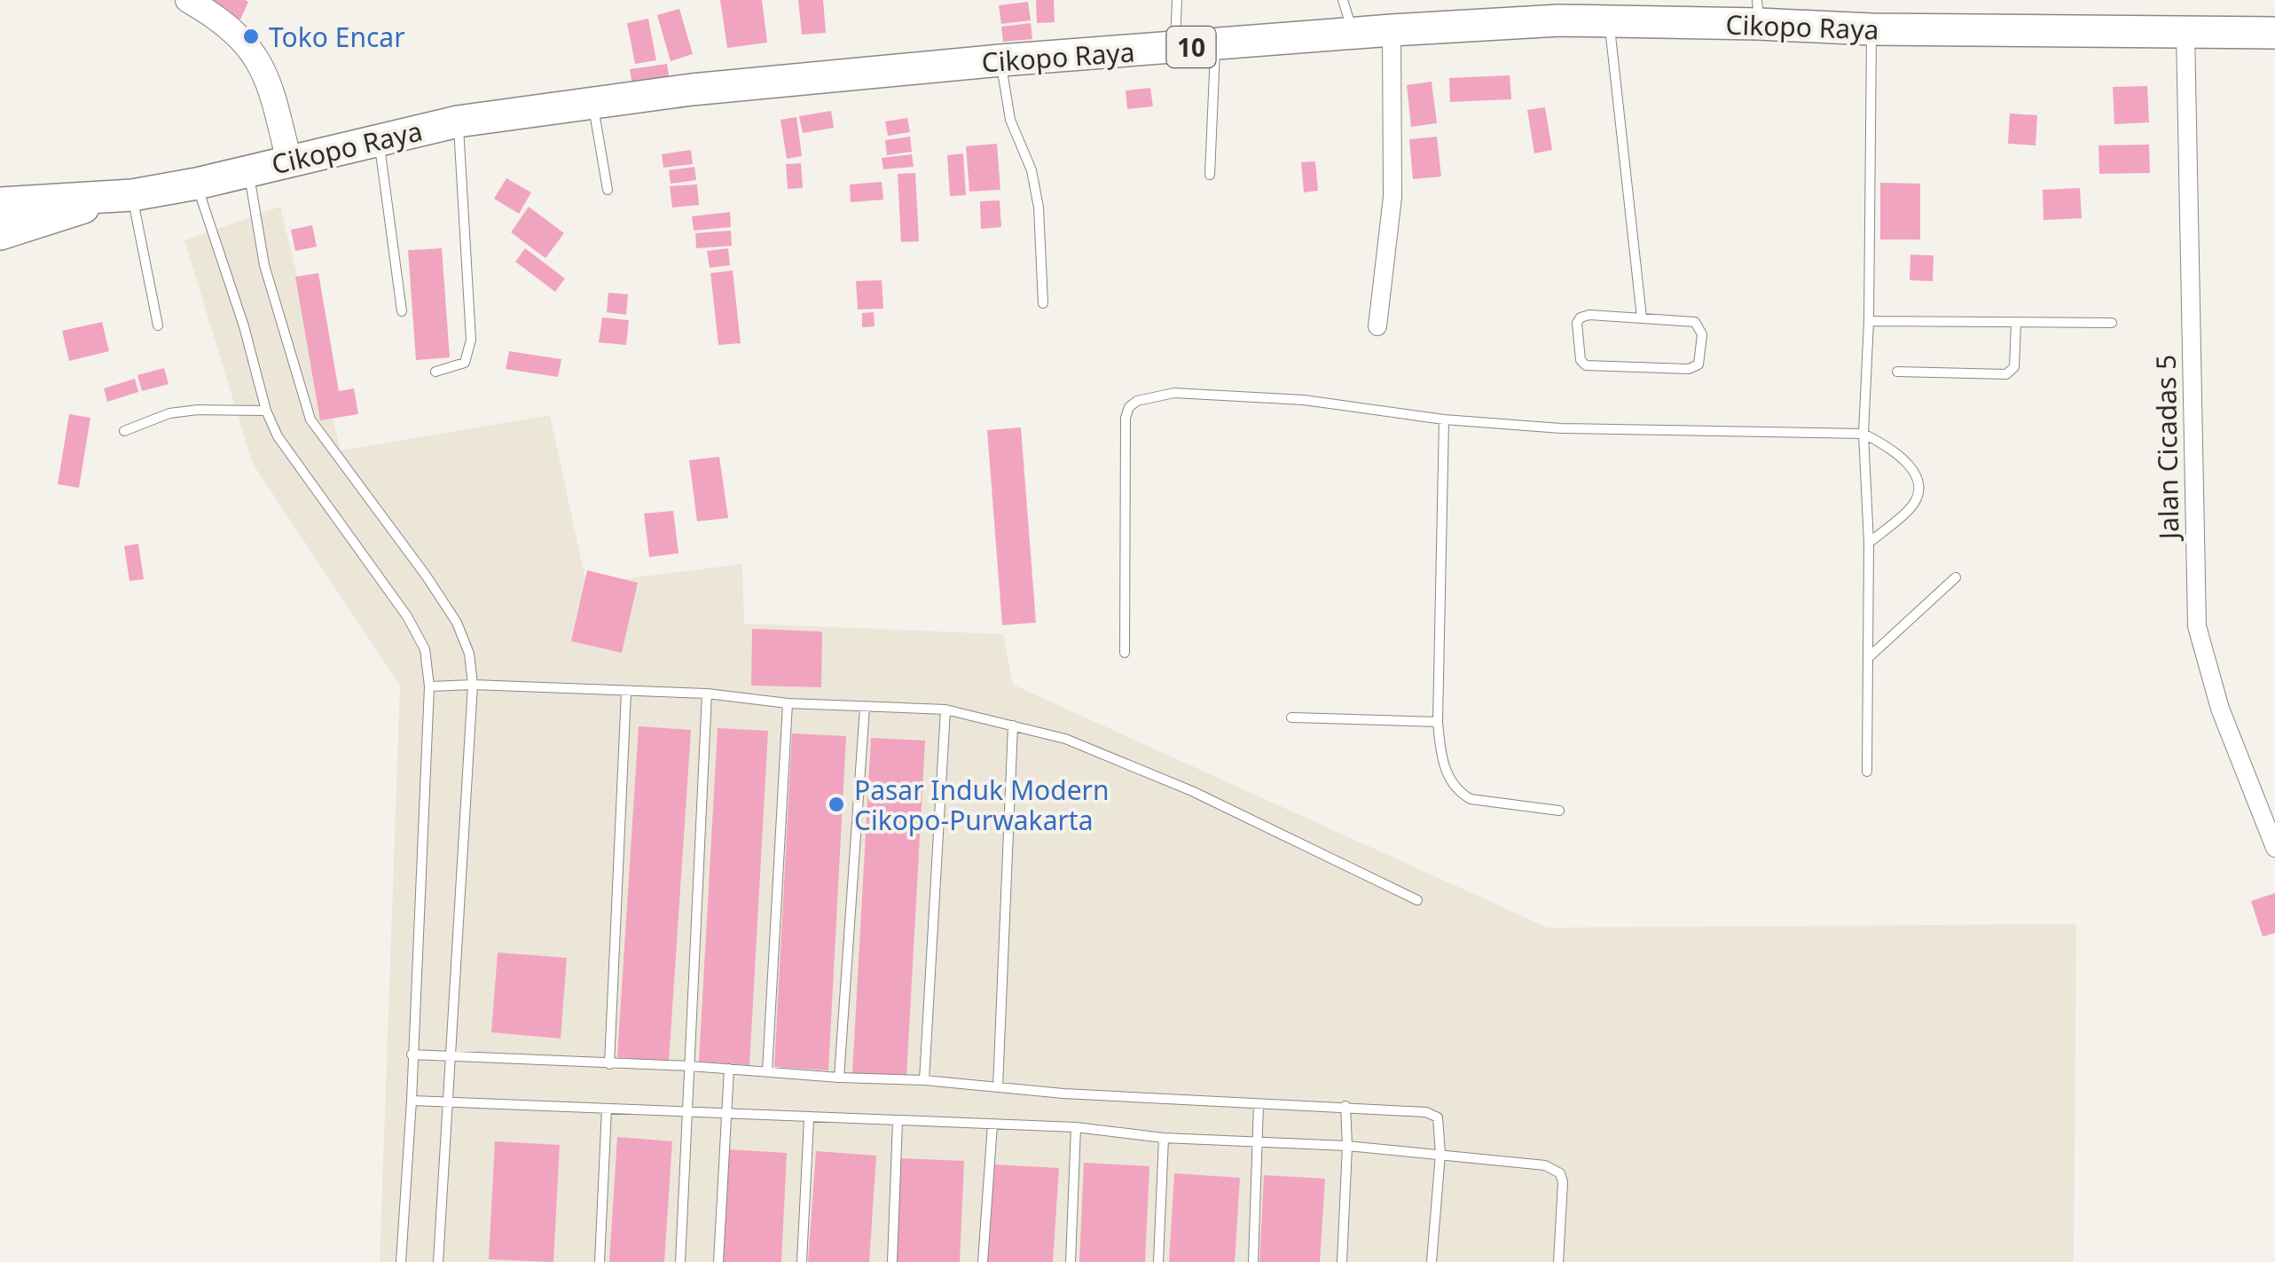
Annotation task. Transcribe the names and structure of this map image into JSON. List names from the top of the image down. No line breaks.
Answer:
{"streets":{"highway":["Cikopo Raya","10"],"street":["Jalan Cicadas 5"]},"crossings":[["Cikopo Raya","10"],["Cikopo Raya","Jalan Cicadas 5"]],"places":["Toko Encar","Pasar Induk Modern Cikopo-Purwakarta"]}
